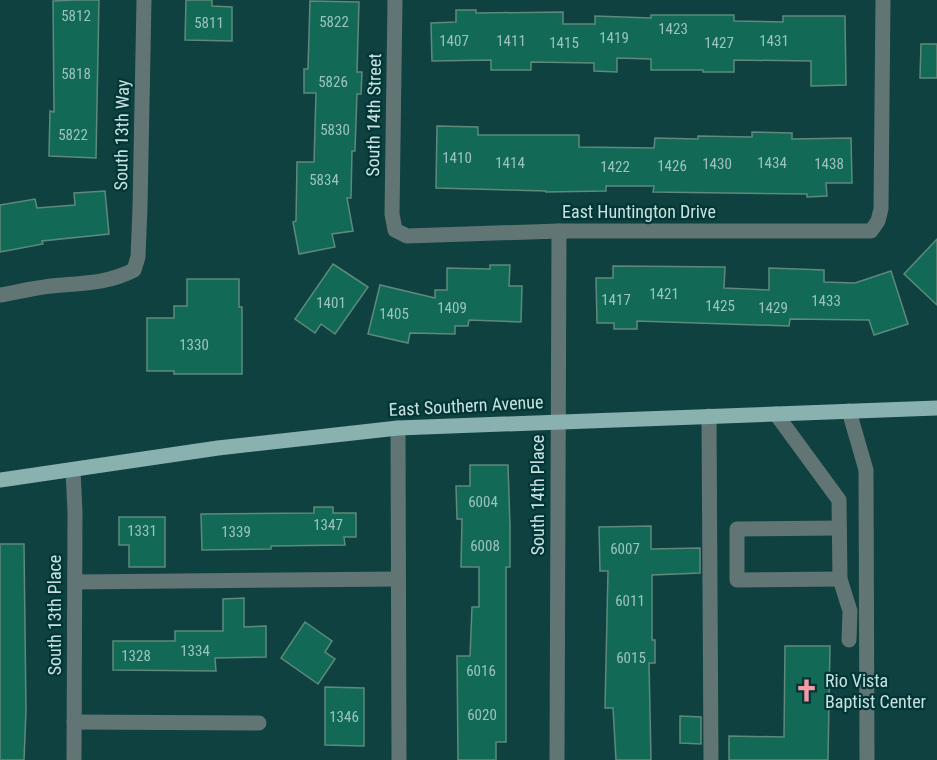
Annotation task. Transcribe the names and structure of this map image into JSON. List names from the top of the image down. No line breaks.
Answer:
{"streets":{"main road":["East Southern Avenue"],"street":["South 14th Street","South 13th Way","East Huntington Drive","South 14th Place","South 13th Place"]},"crossings":[["South 14th Street","East Huntington Drive"],["East Huntington Drive","South 14th Place"],["East Southern Avenue","South 14th Place"],["East Southern Avenue","South 13th Place"]],"places":{"church":["Rio Vista Baptist Center"]},"house_numbers":["5812","5822","5811","1423","1419","1407","1411","1431","1415","1427","5818","5826","5830","5822","1410","1414","1434","1430","1438","1426","1422","5834","1421","1417","1433","1401","1425","1409","1429","1405","1330","6004","1347","1331","1339","6008","6007","6011","1334","1328","6015","6016","6020","1346"]}
